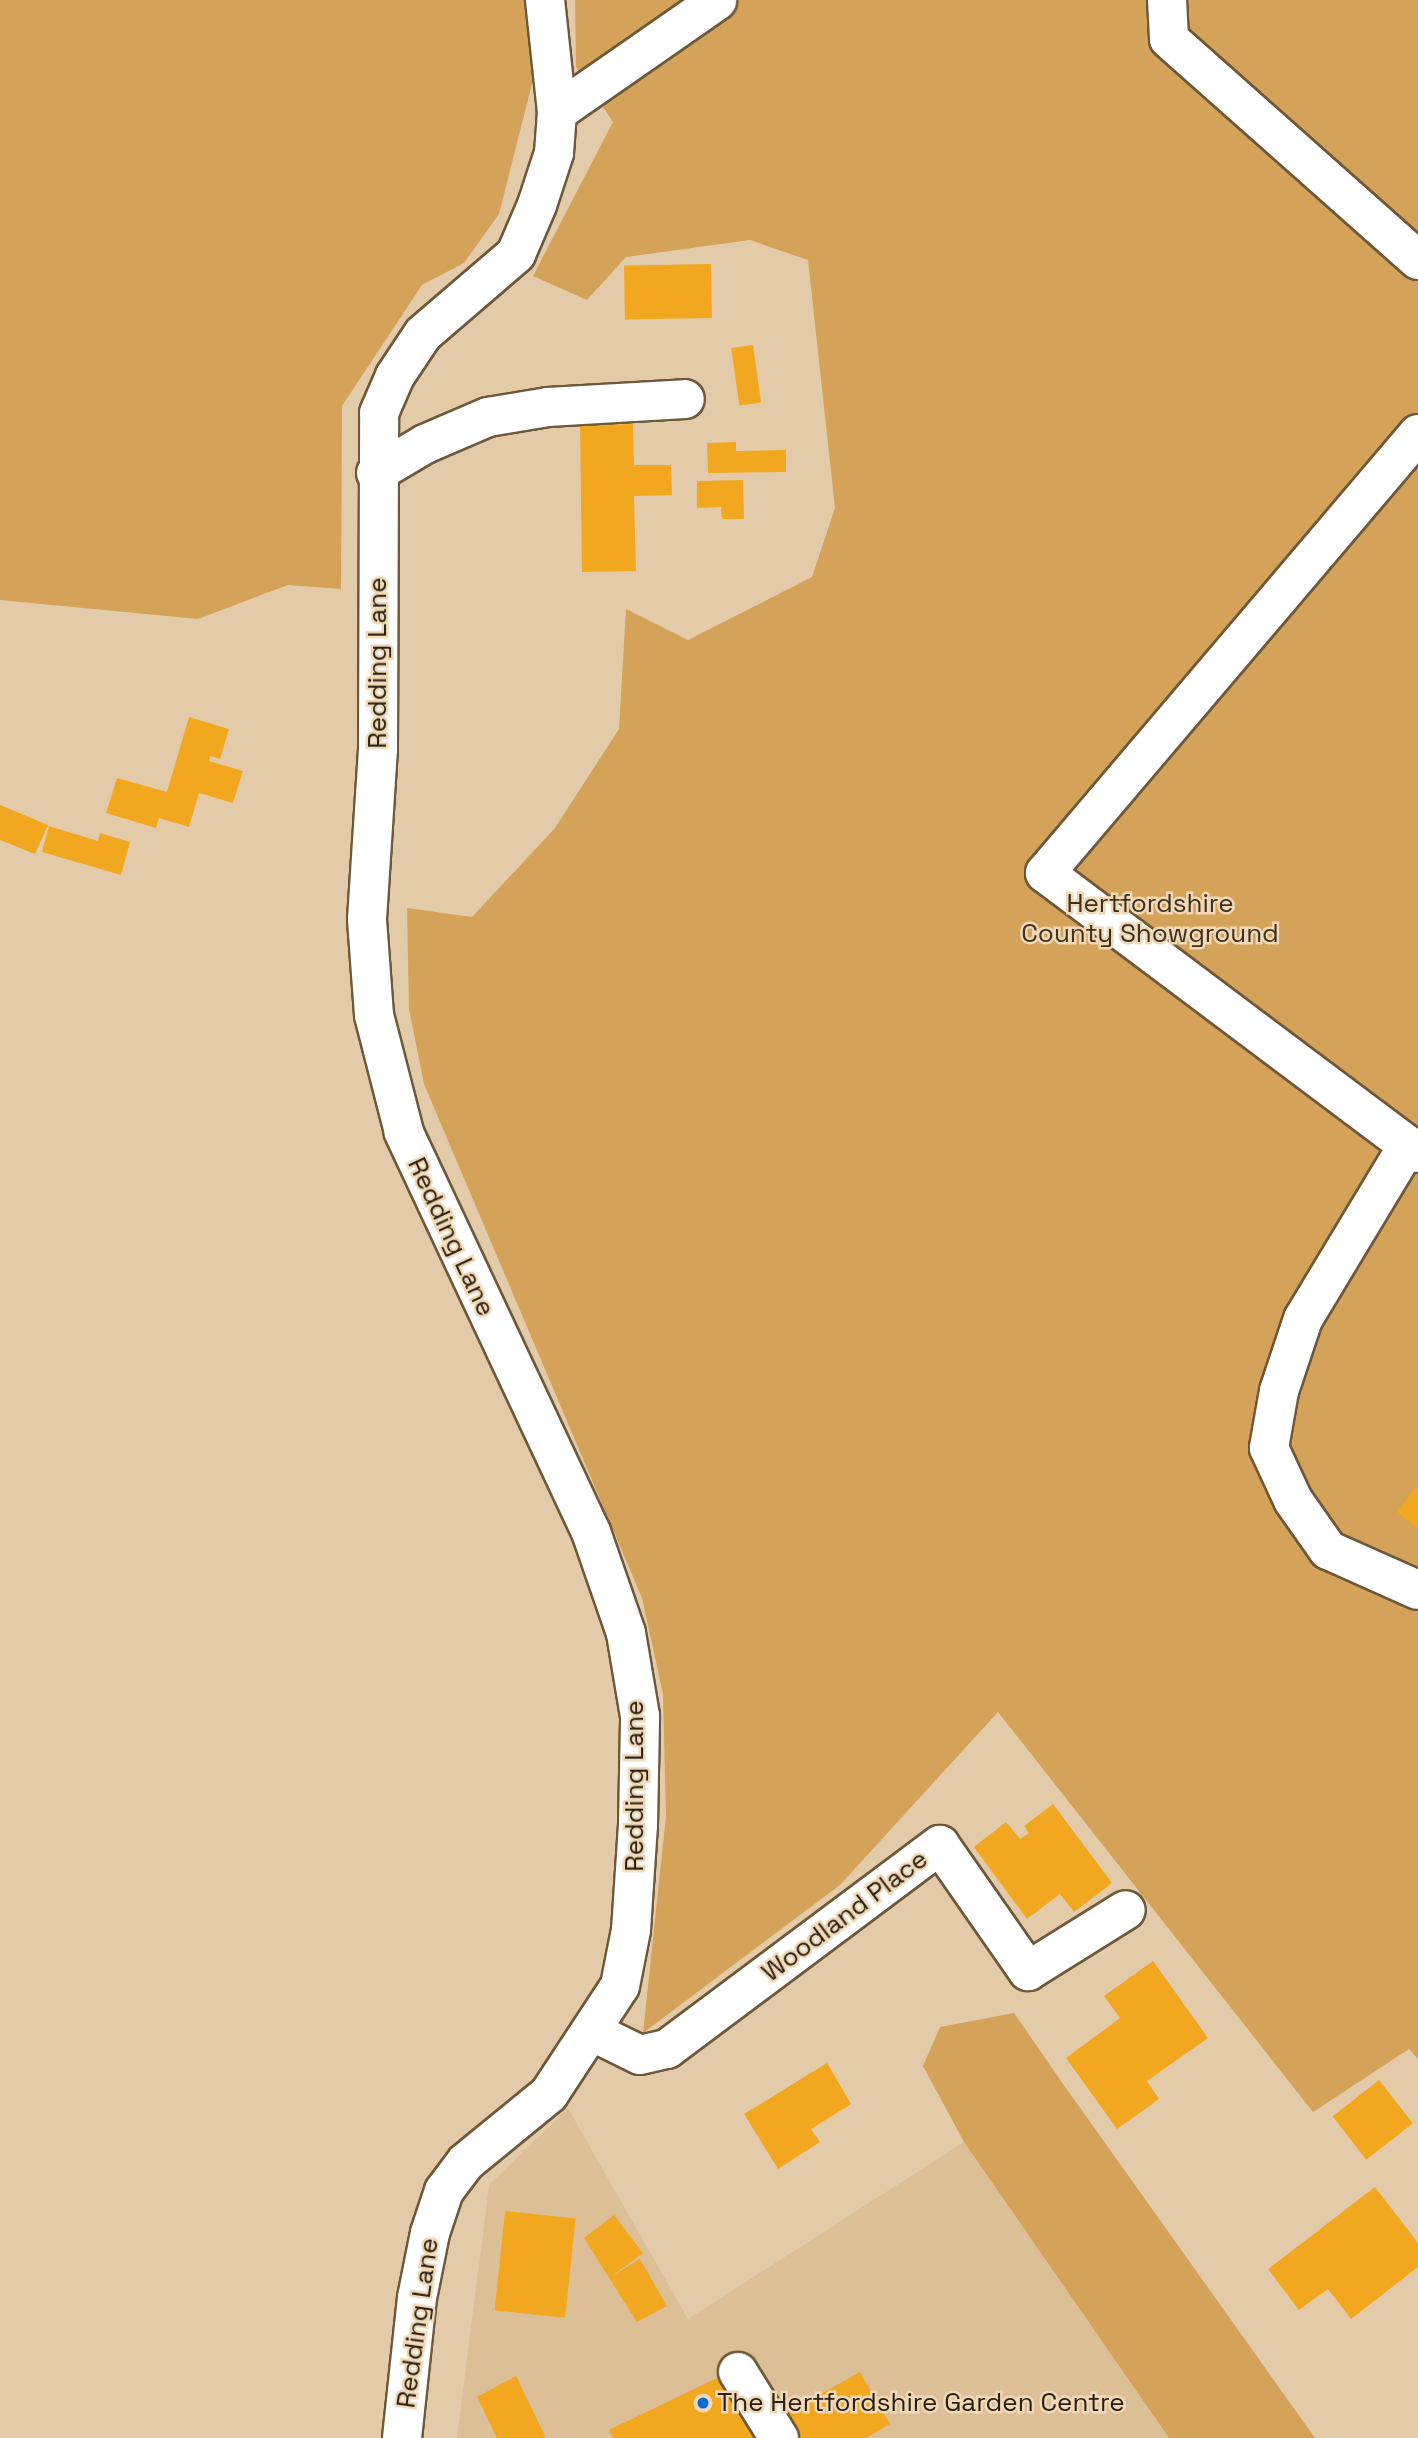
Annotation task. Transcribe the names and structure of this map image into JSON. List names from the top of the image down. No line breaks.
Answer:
{"streets":{"street":["Redding Lane","Woodland Place"]},"crossings":[["Redding Lane","Woodland Place"]],"parks":["Hertfordshire County Showground"],"places":["The Hertfordshire Garden Centre"]}
